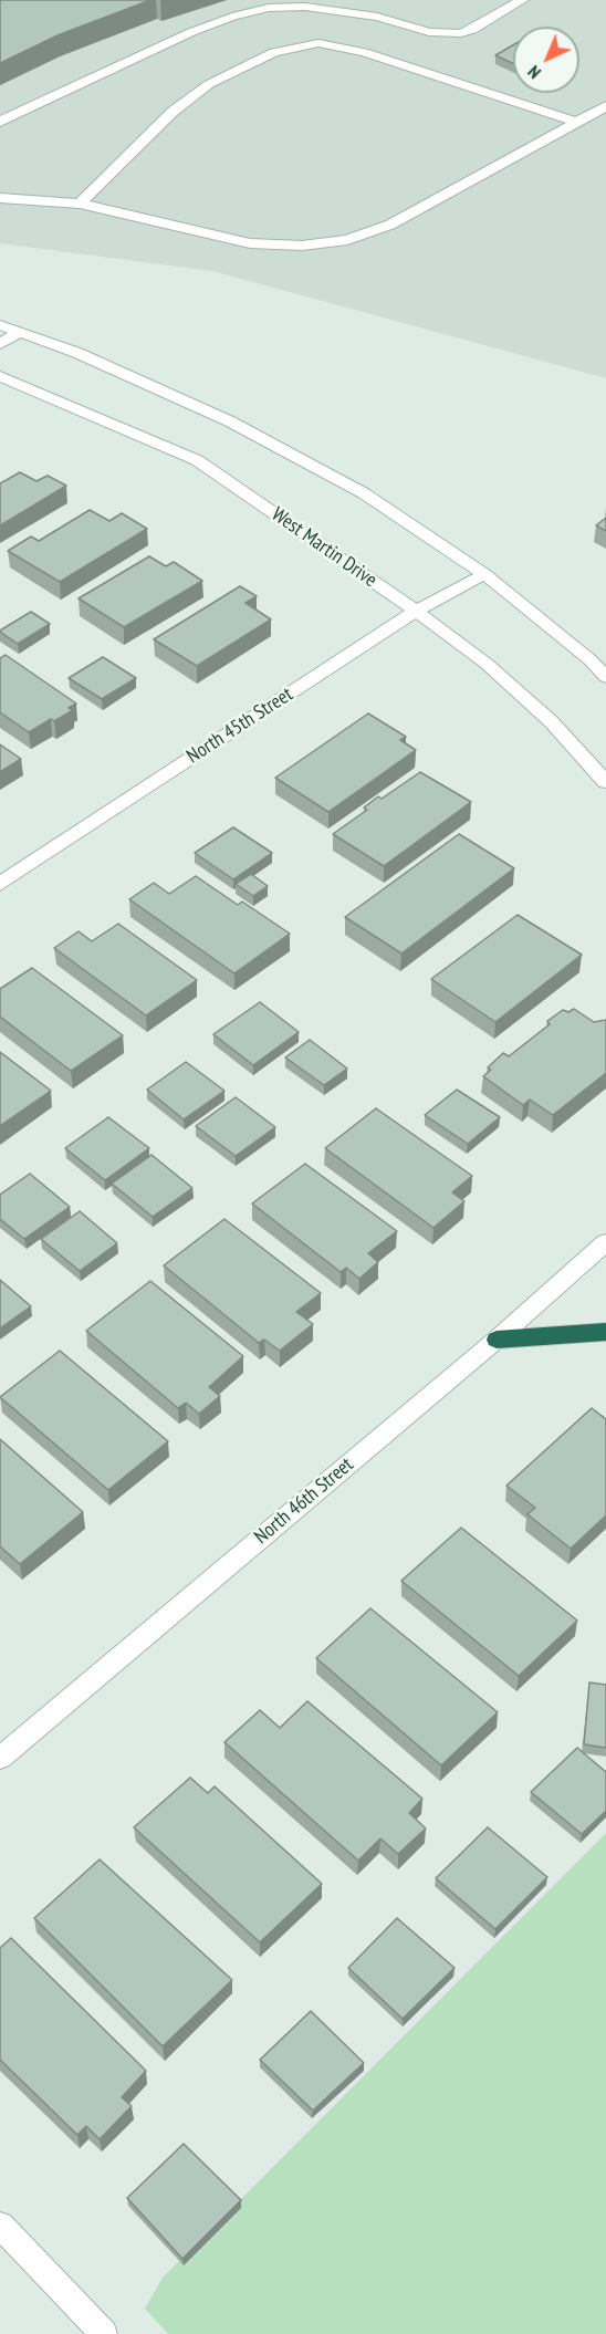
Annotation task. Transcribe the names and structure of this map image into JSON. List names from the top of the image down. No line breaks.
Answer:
{"streets":{"street":["West Martin Drive","North 45th Street","North 46th Street"]},"crossings":[["West Martin Drive","North 45th Street"]],"north":"bottom left"}
